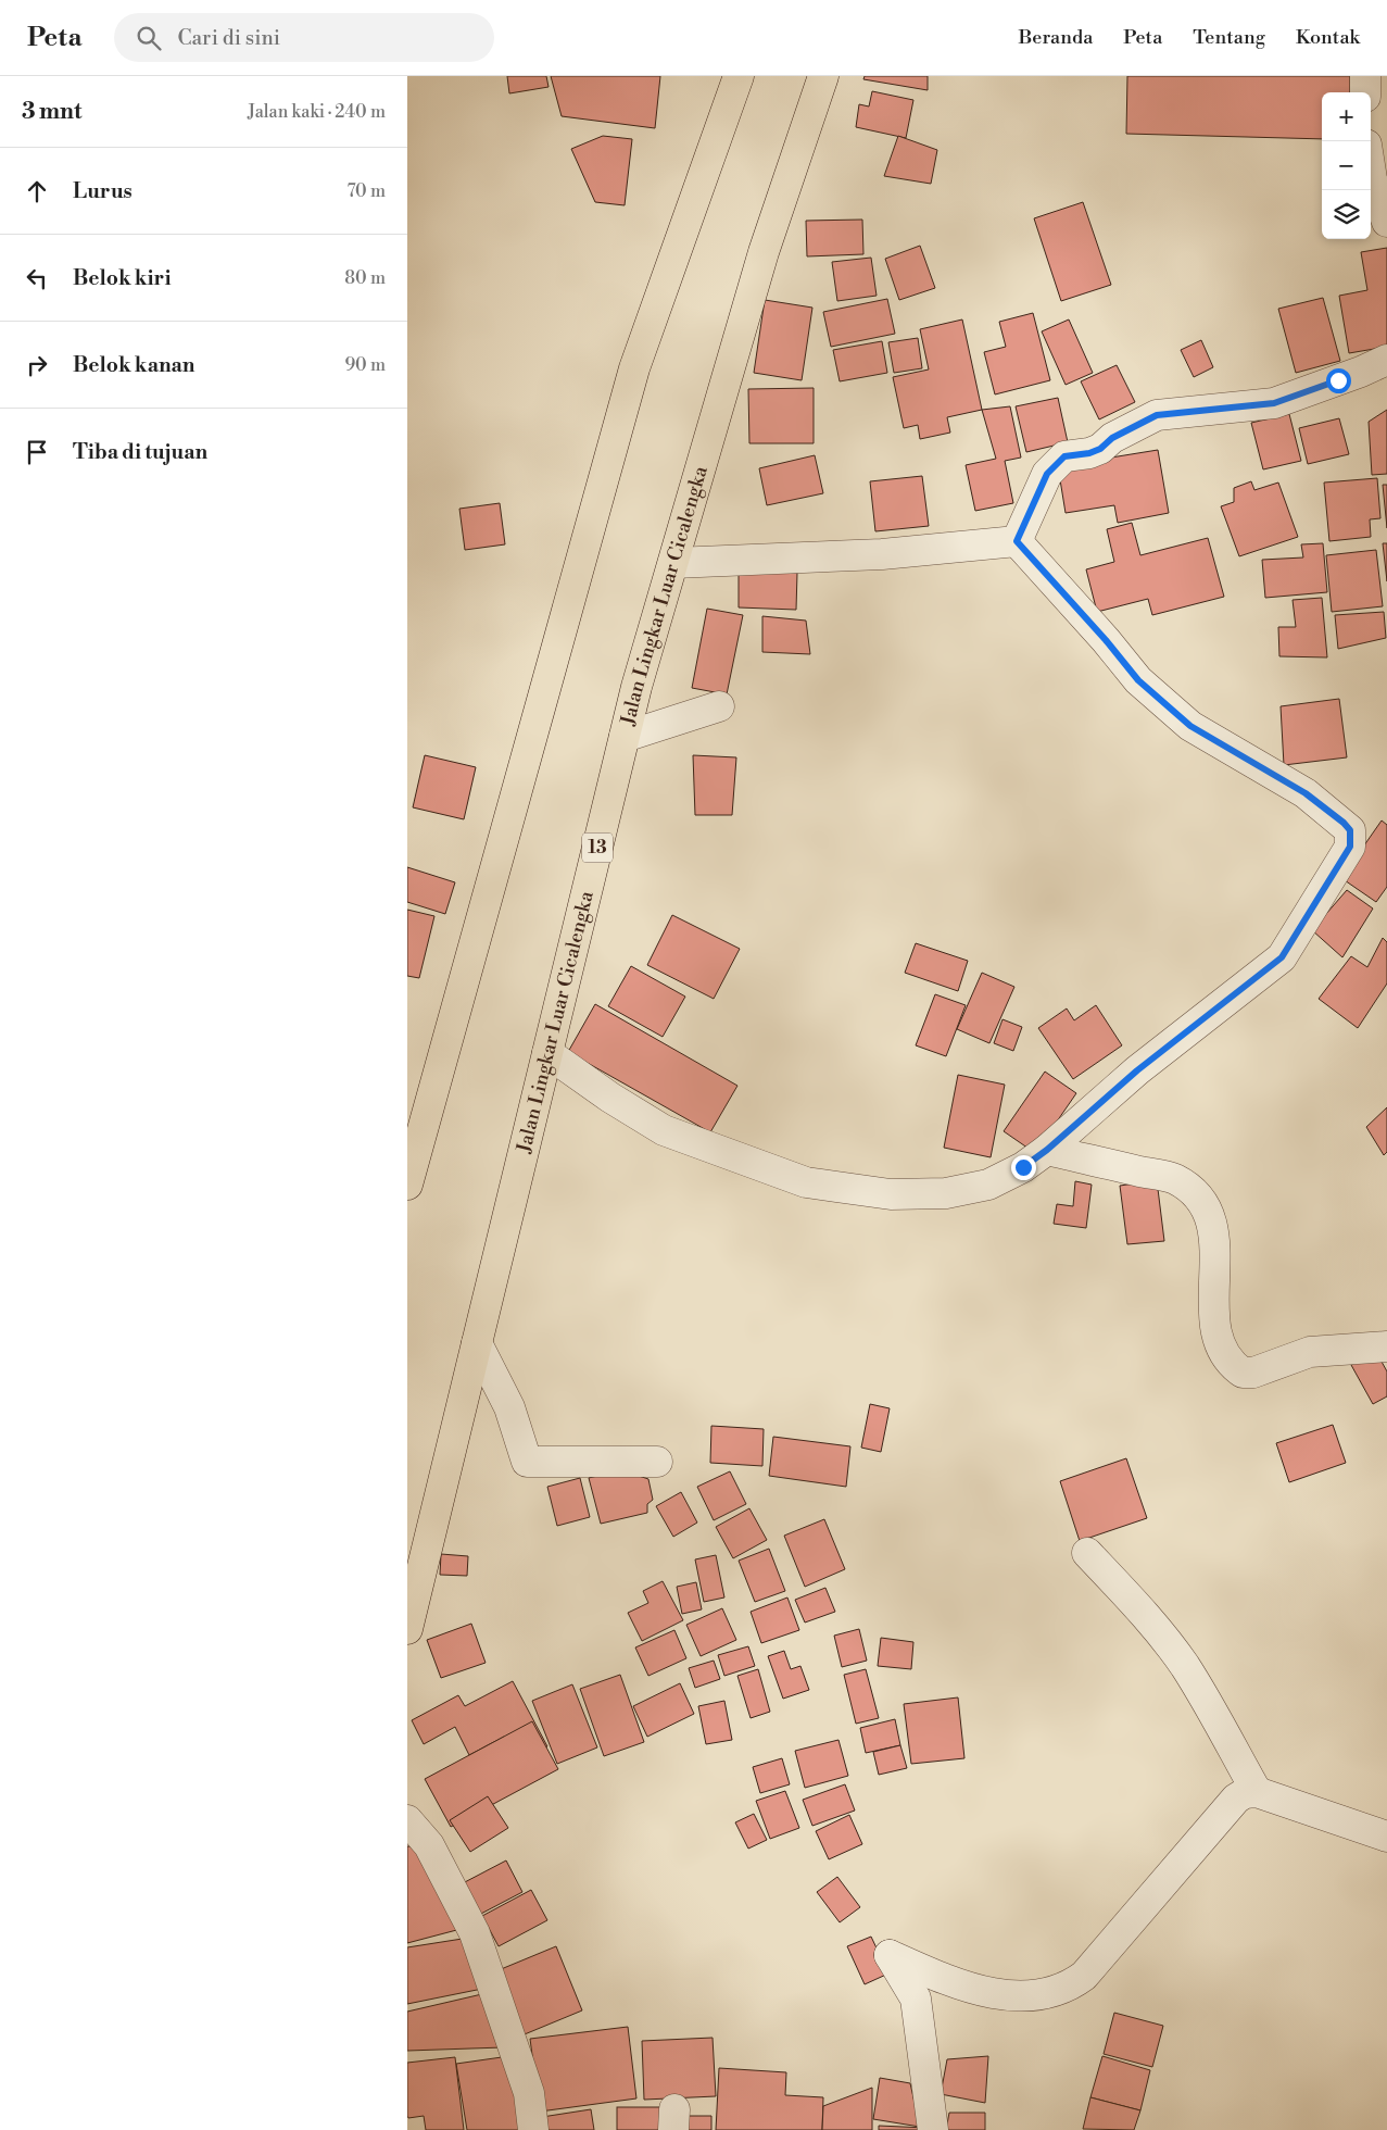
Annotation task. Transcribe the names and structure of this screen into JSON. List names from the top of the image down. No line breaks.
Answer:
{"streets":{"highway":["Jalan Lingkar Luar Cicalengka","13"]},"page":{"header":"Peta","search":"Cari di sini","nav":["Beranda","Peta","Tentang","Kontak"],"heading":["3 mnt","Jalan kaki · 240 m"],"map_buttons":["+","−"],"list":[["Lurus","70 m"],["Belok kiri","80 m"],["Belok kanan","90 m"],"Tiba di tujuan"]}}
